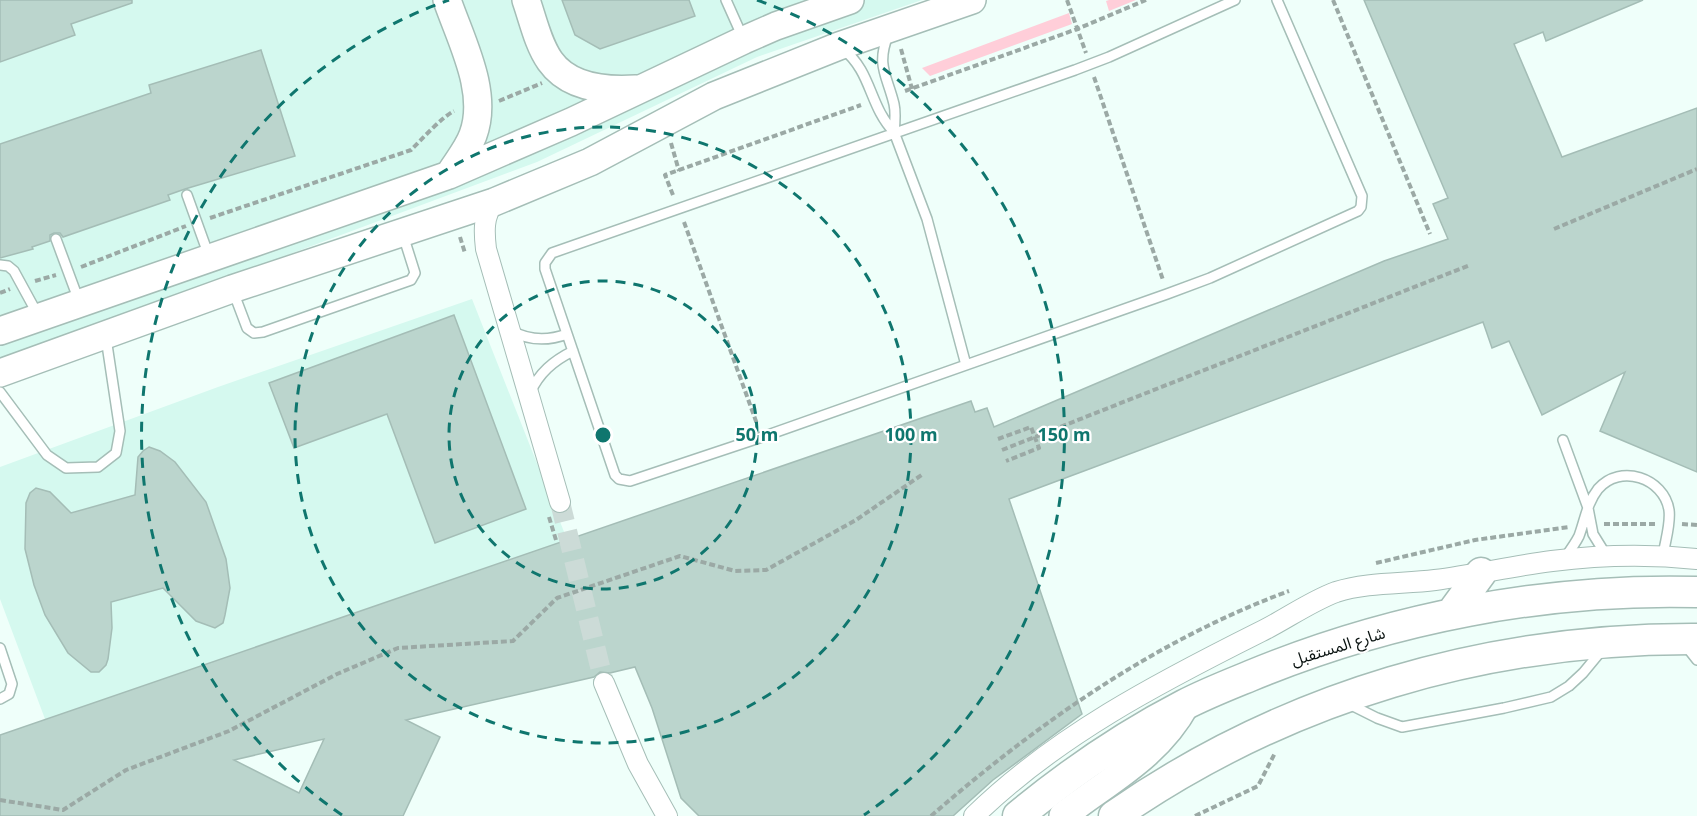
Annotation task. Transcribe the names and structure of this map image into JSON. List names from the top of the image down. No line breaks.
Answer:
{"streets":{"main road":["شارع المستقبل"]},"rings":["50 m","100 m","150 m"]}
